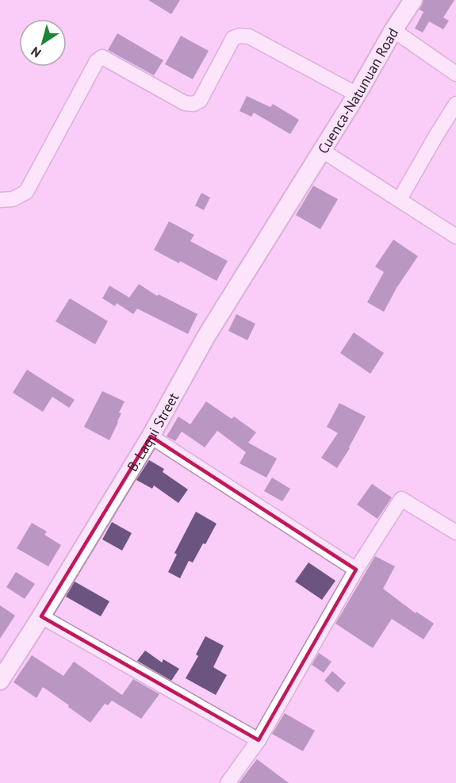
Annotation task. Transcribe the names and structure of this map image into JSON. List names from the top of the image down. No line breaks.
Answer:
{"streets":{"main road":["Cuenca-Natunuan Road","B. Laqui Street"]},"crossings":[["Cuenca-Natunuan Road","B. Laqui Street"]],"north":"bottom left"}
